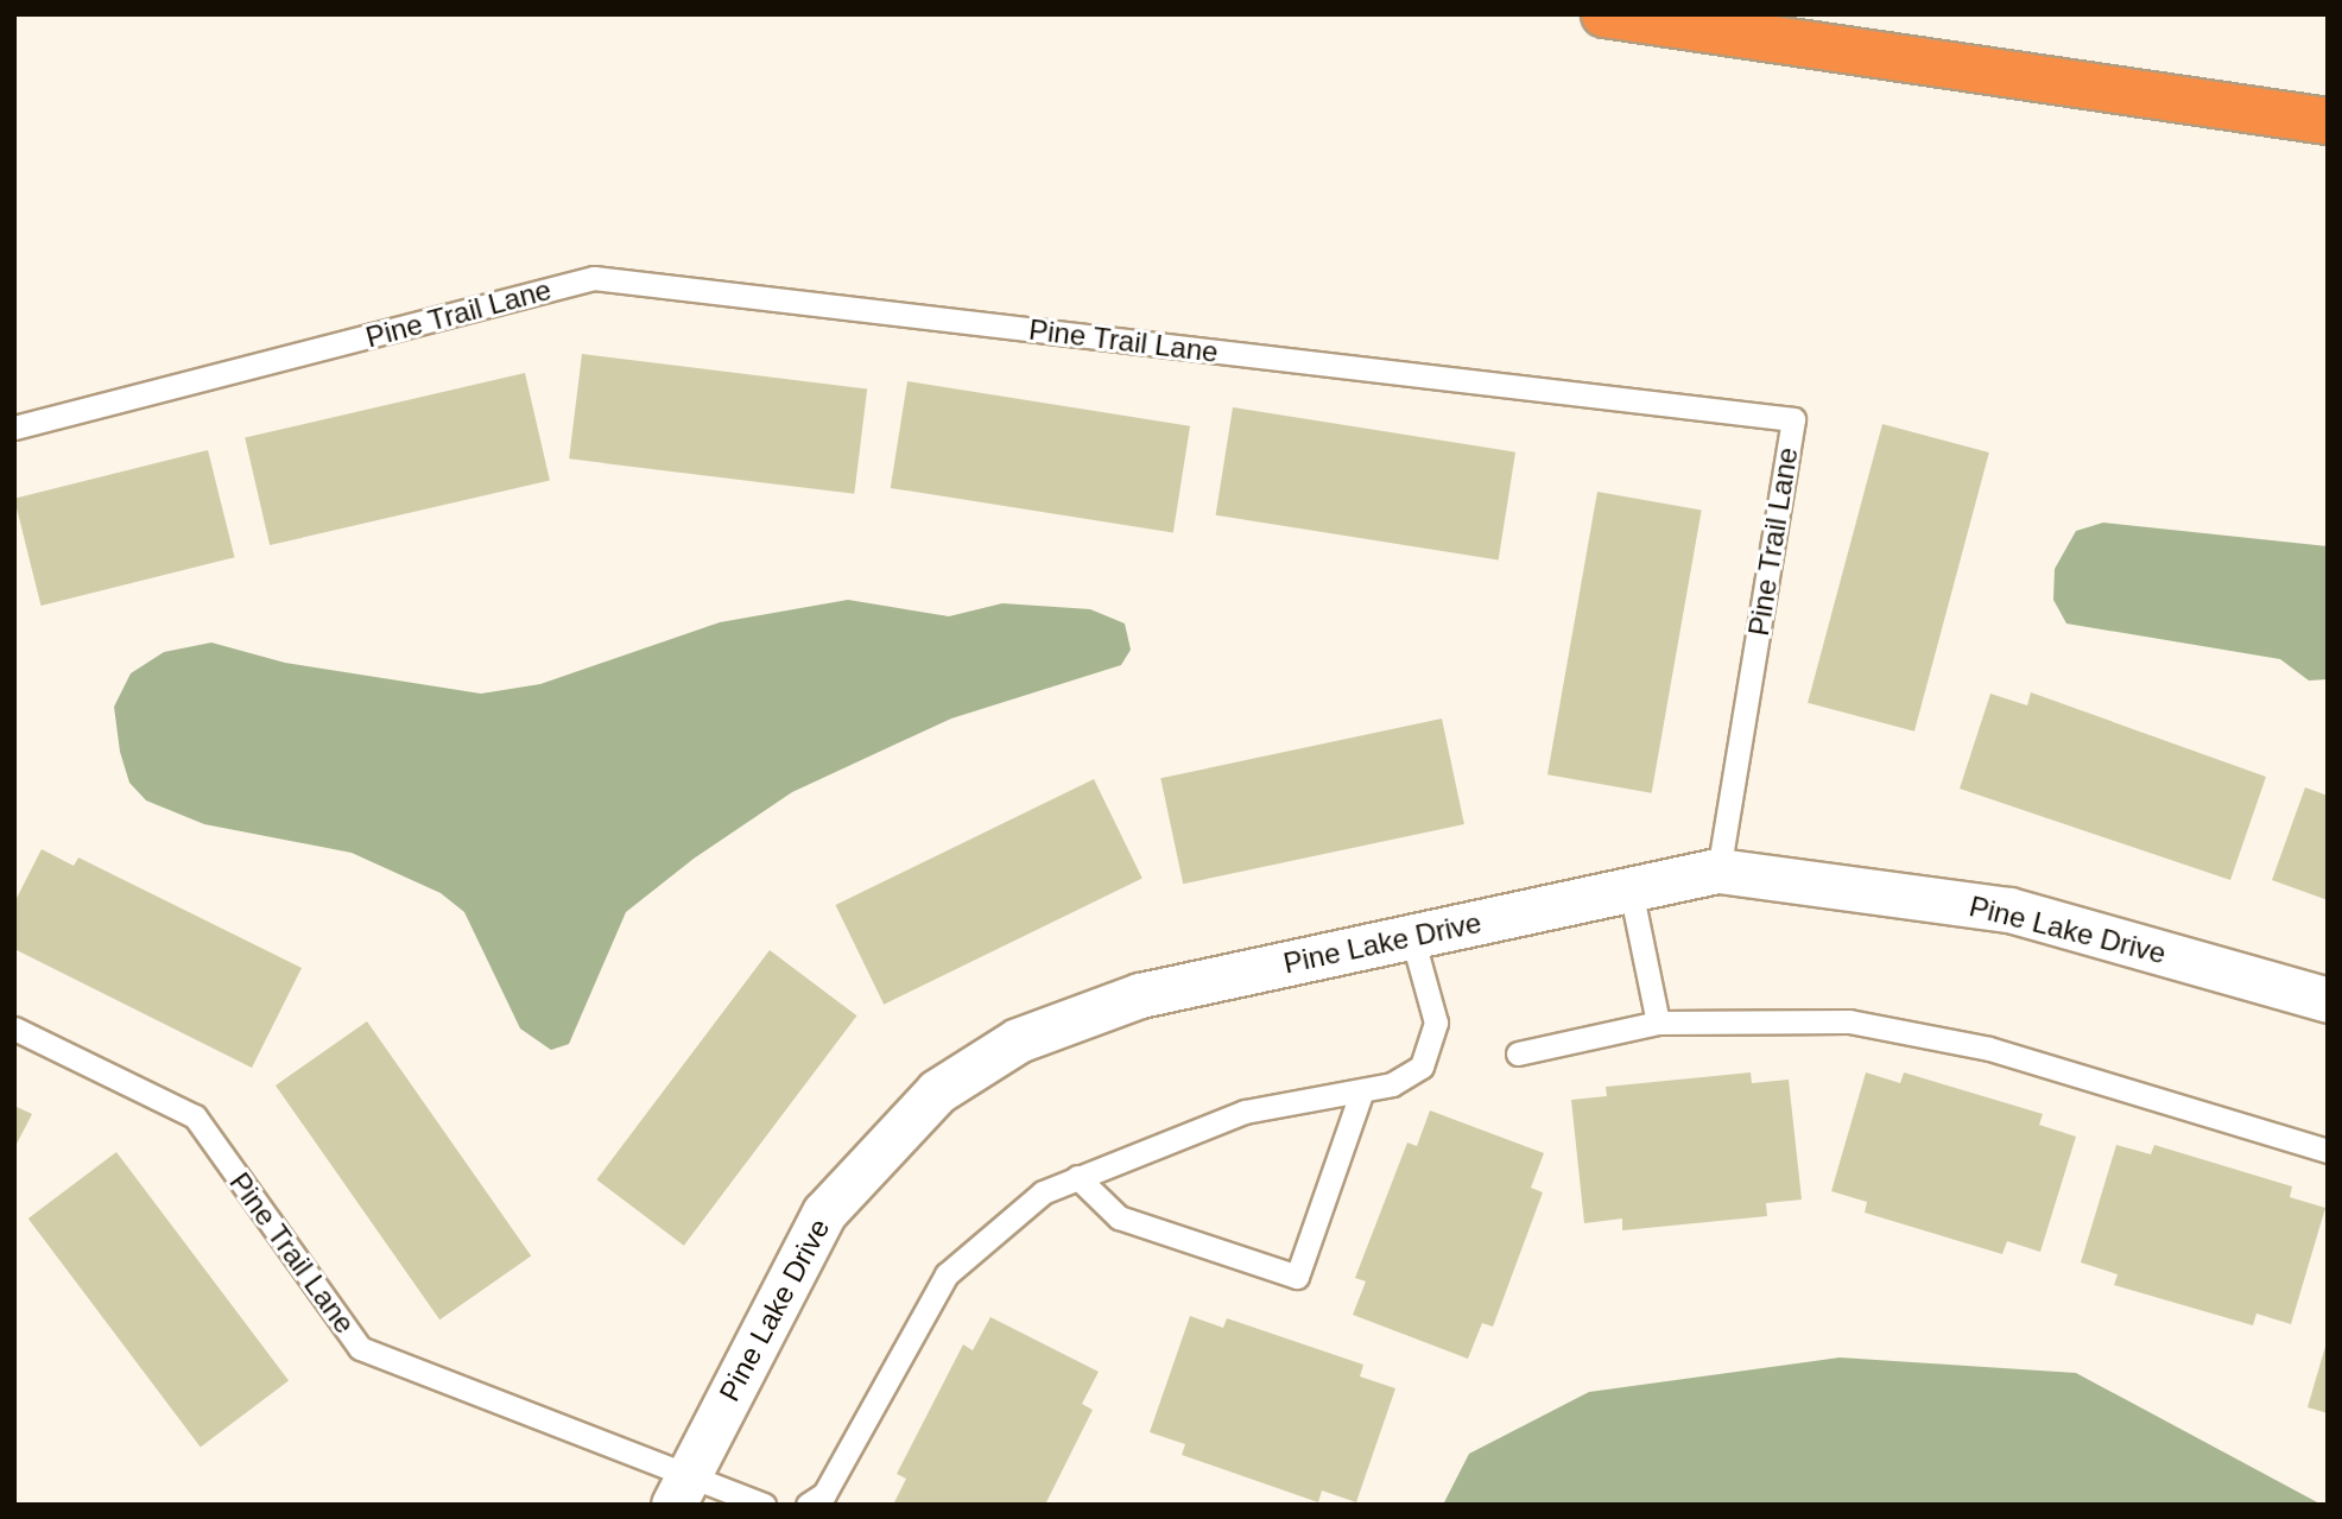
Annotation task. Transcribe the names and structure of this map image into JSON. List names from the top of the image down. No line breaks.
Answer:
{"streets":{"street":["Pine Lake Drive"],"lane":["Pine Trail Lane"]},"crossings":[["Pine Trail Lane","Pine Lake Drive"]]}
